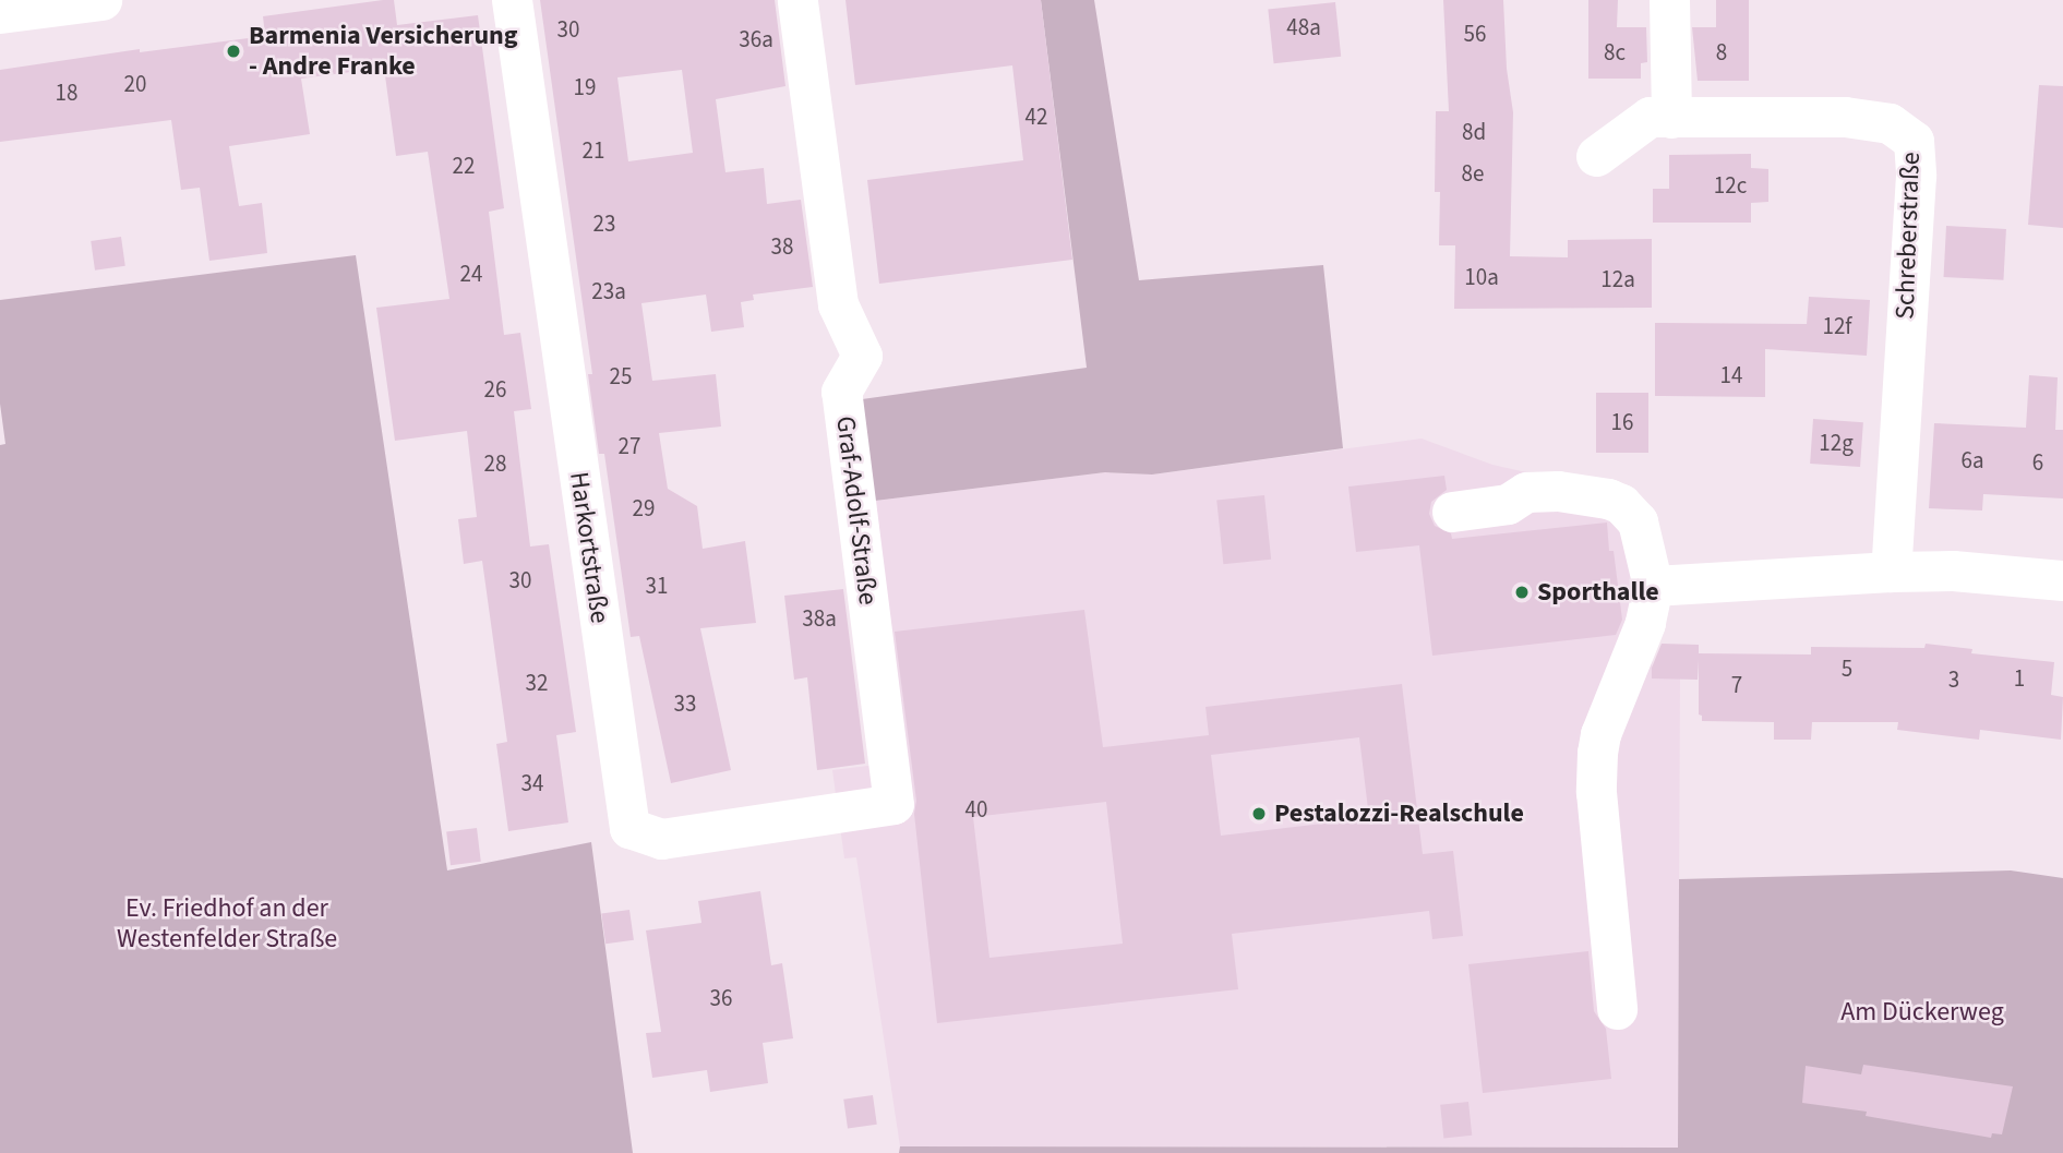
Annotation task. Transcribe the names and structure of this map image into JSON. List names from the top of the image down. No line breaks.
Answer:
{"streets":{"street":["Schreberstraße","Graf-Adolf-Straße","Harkortstraße"]},"crossings":[["Graf-Adolf-Straße","Harkortstraße"]],"parks":["Ev. Friedhof an der Westenfelder Straße","Am Dückerweg"],"places":["Barmenia Versicherung - Andre Franke","Sporthalle","Pestalozzi-Realschule"],"house_numbers":["48a","30","56","36a","8c","8","20","19","18","42","8d","21","22","8e","12c","23","38","24","10a","12a","23a","12f","14","25","26","16","12g","27","6a","6","28","29","30","31","38a","5","1","3","32","7","33","34","40","36"]}
